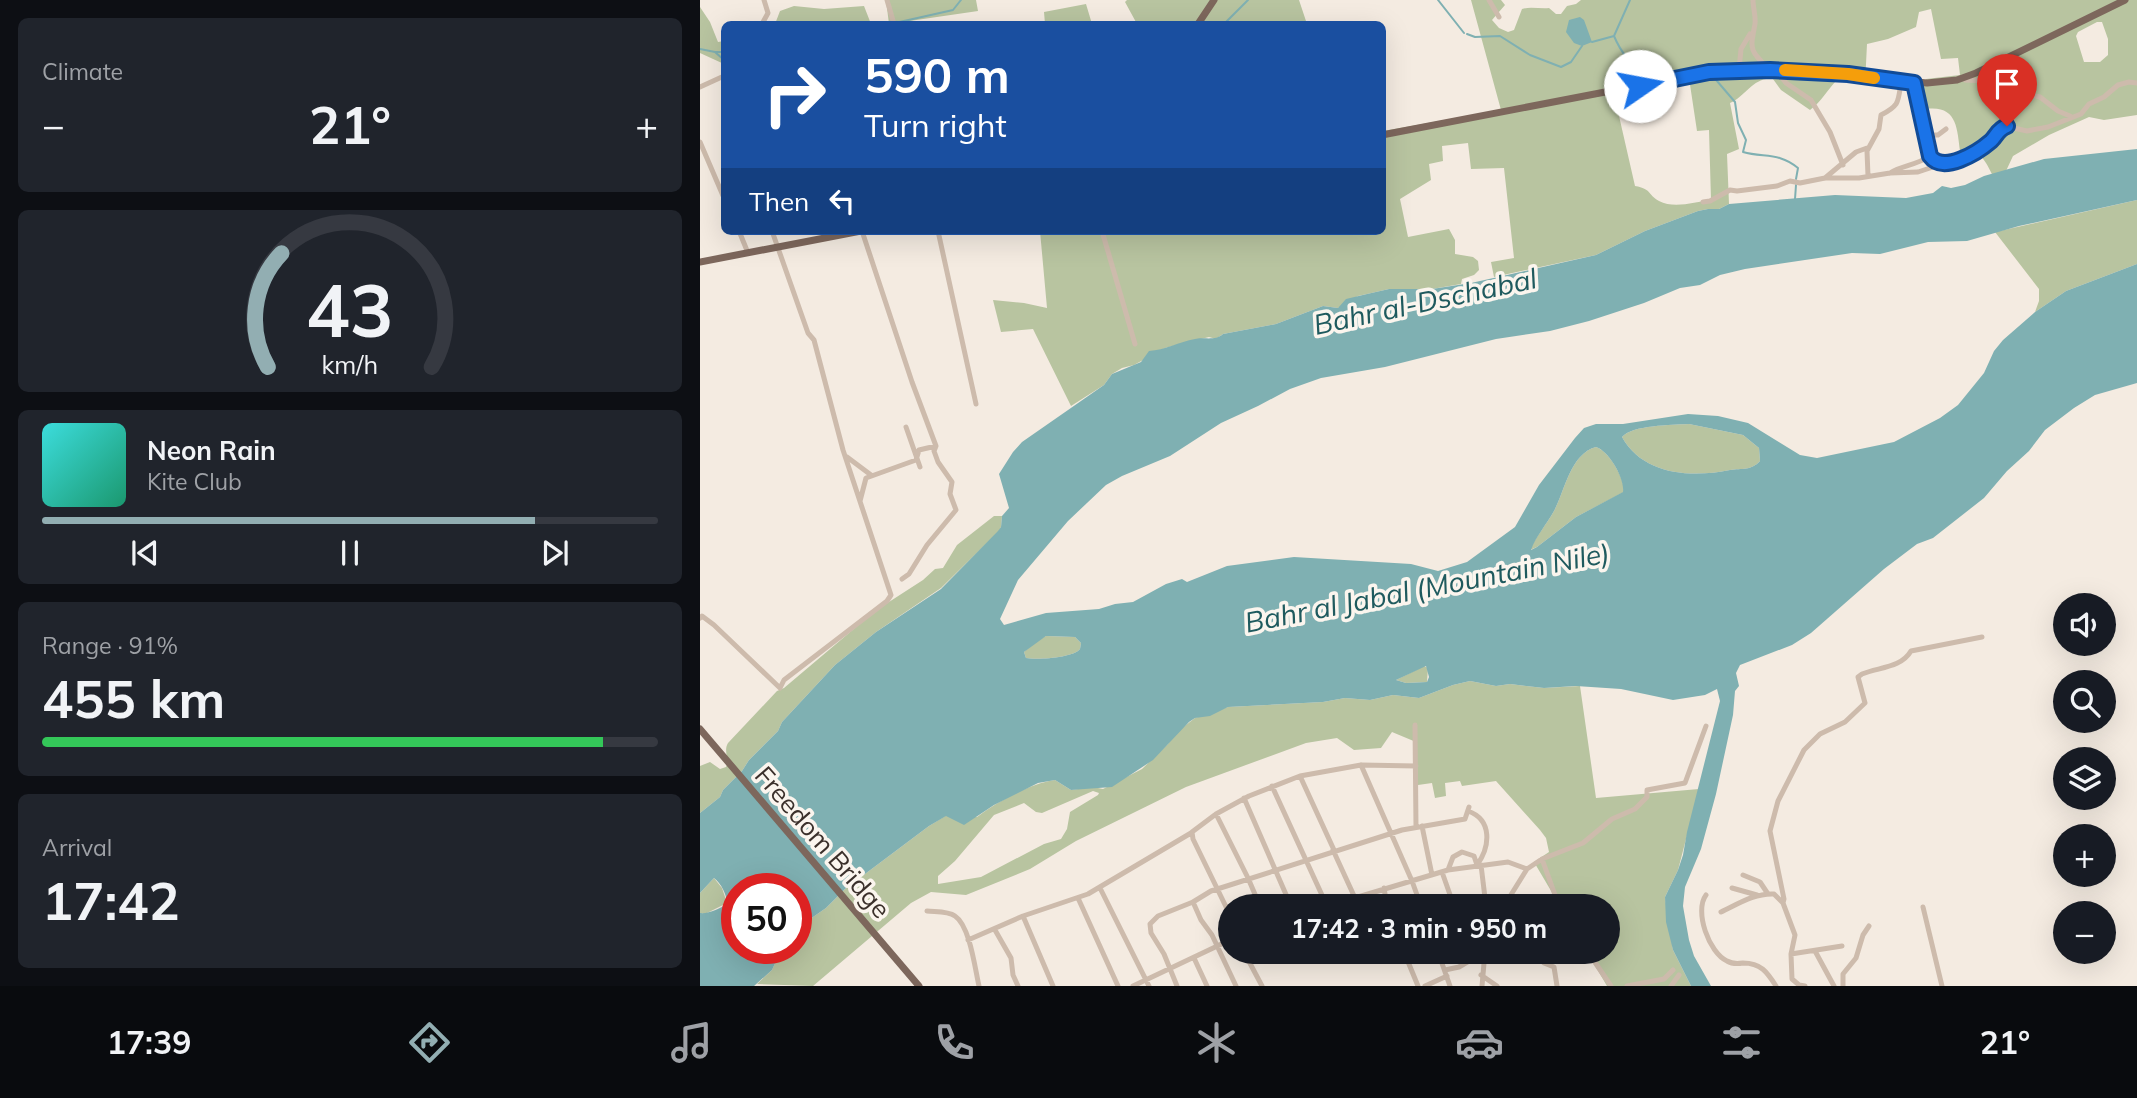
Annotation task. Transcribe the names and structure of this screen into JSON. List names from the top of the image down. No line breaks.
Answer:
{"streets":{"main road":["Freedom Bridge"]},"water":["Bahr al-Dschabal","Bahr al Jabal (Mountain Nile)"],"page":{"tile":["Climate",["Range · 91%","455 km"],["Arrival","17:42"]],"turn":["590 m","Turn right"],"heat":["−","21°","+"],"then":"Then","song":["Neon Rain","Kite Club"],"map_buttons":["+","−"],"limit":"50","trip":"17:42 · 3 min · 950 m","tabs":["17:39","21°"],"gauge":["43","km/h"]}}
